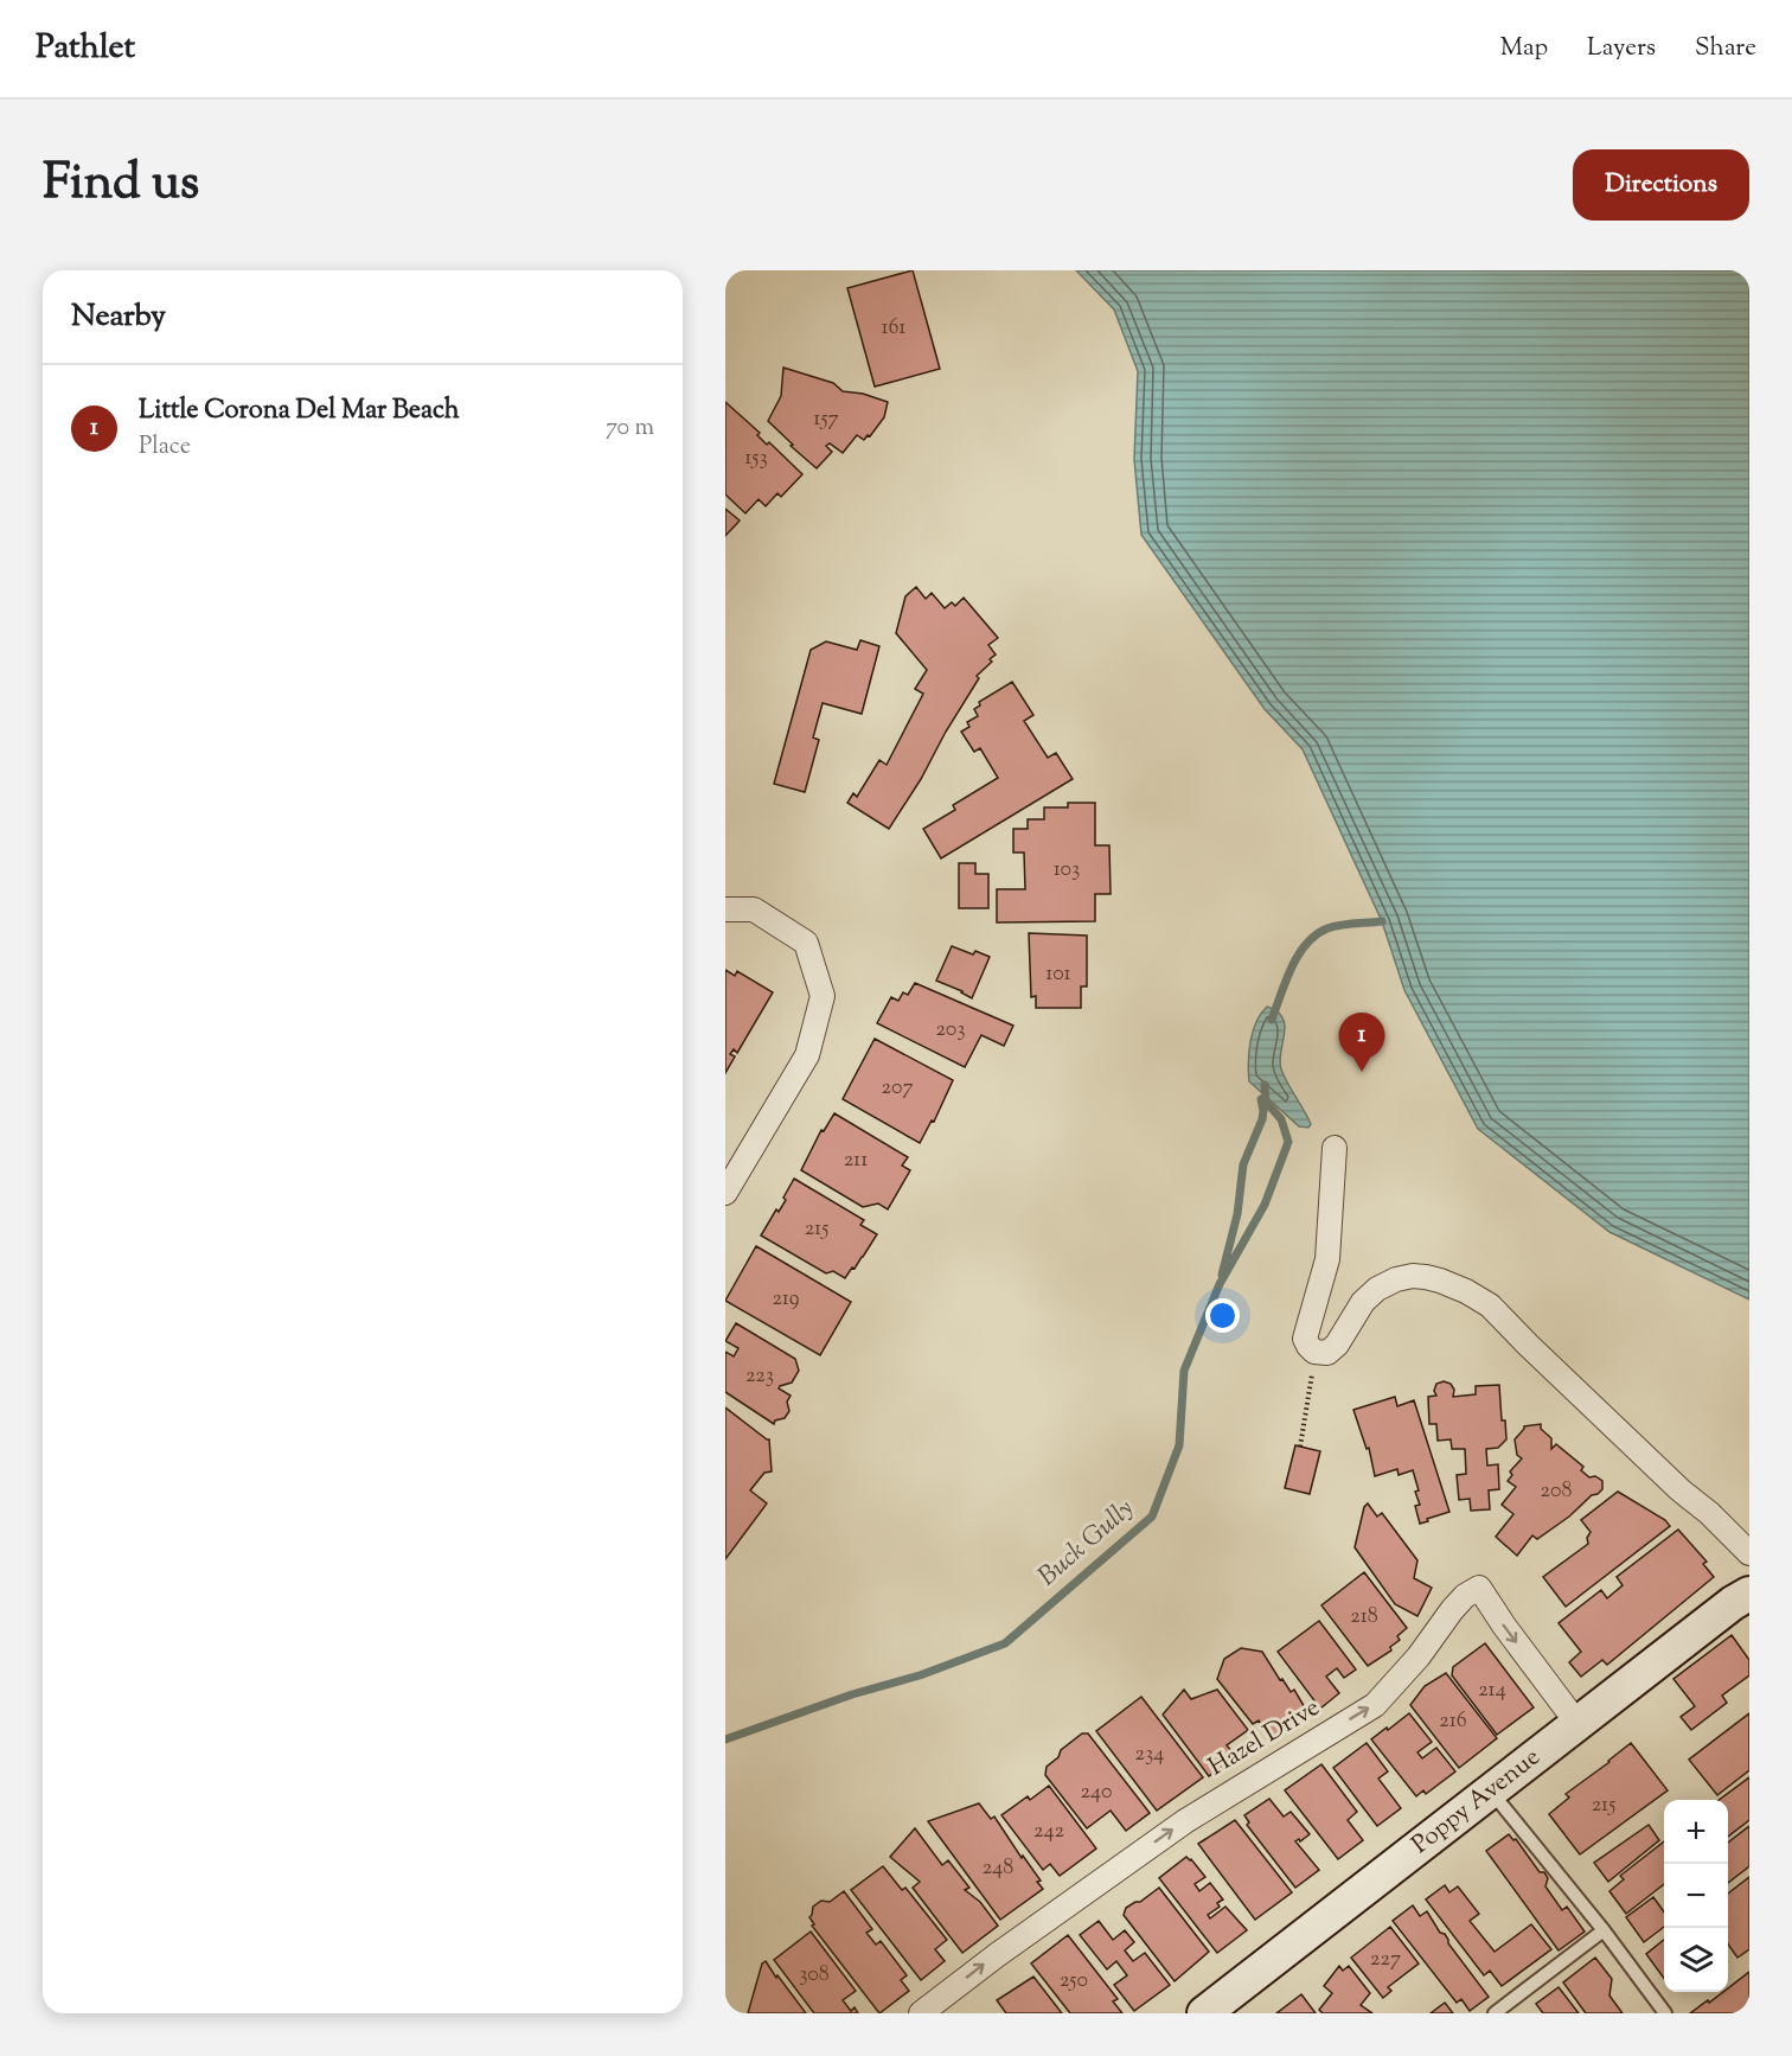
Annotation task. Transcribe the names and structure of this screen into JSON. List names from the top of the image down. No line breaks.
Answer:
{"streets":{"street":["Hazel Drive","Poppy Avenue"]},"crossings":[["Hazel Drive","Poppy Avenue"]],"one_way":["Hazel Drive"],"water":["Buck Gully"],"house_numbers":["161","157","153","103","101","203","207","211","215","219","223","208","218","214","216","234","240","215","242","248","227","308","250"],"page":{"header":"Pathlet","nav":["Map","Layers","Share"],"title":"Find us","buttons":"Directions","heading":"Nearby","list":[{"mark":"1","name":"Little Corona Del Mar Beach","note":"Place","value":"70 m"}],"pins":"1","map_buttons":["+","−"]}}
